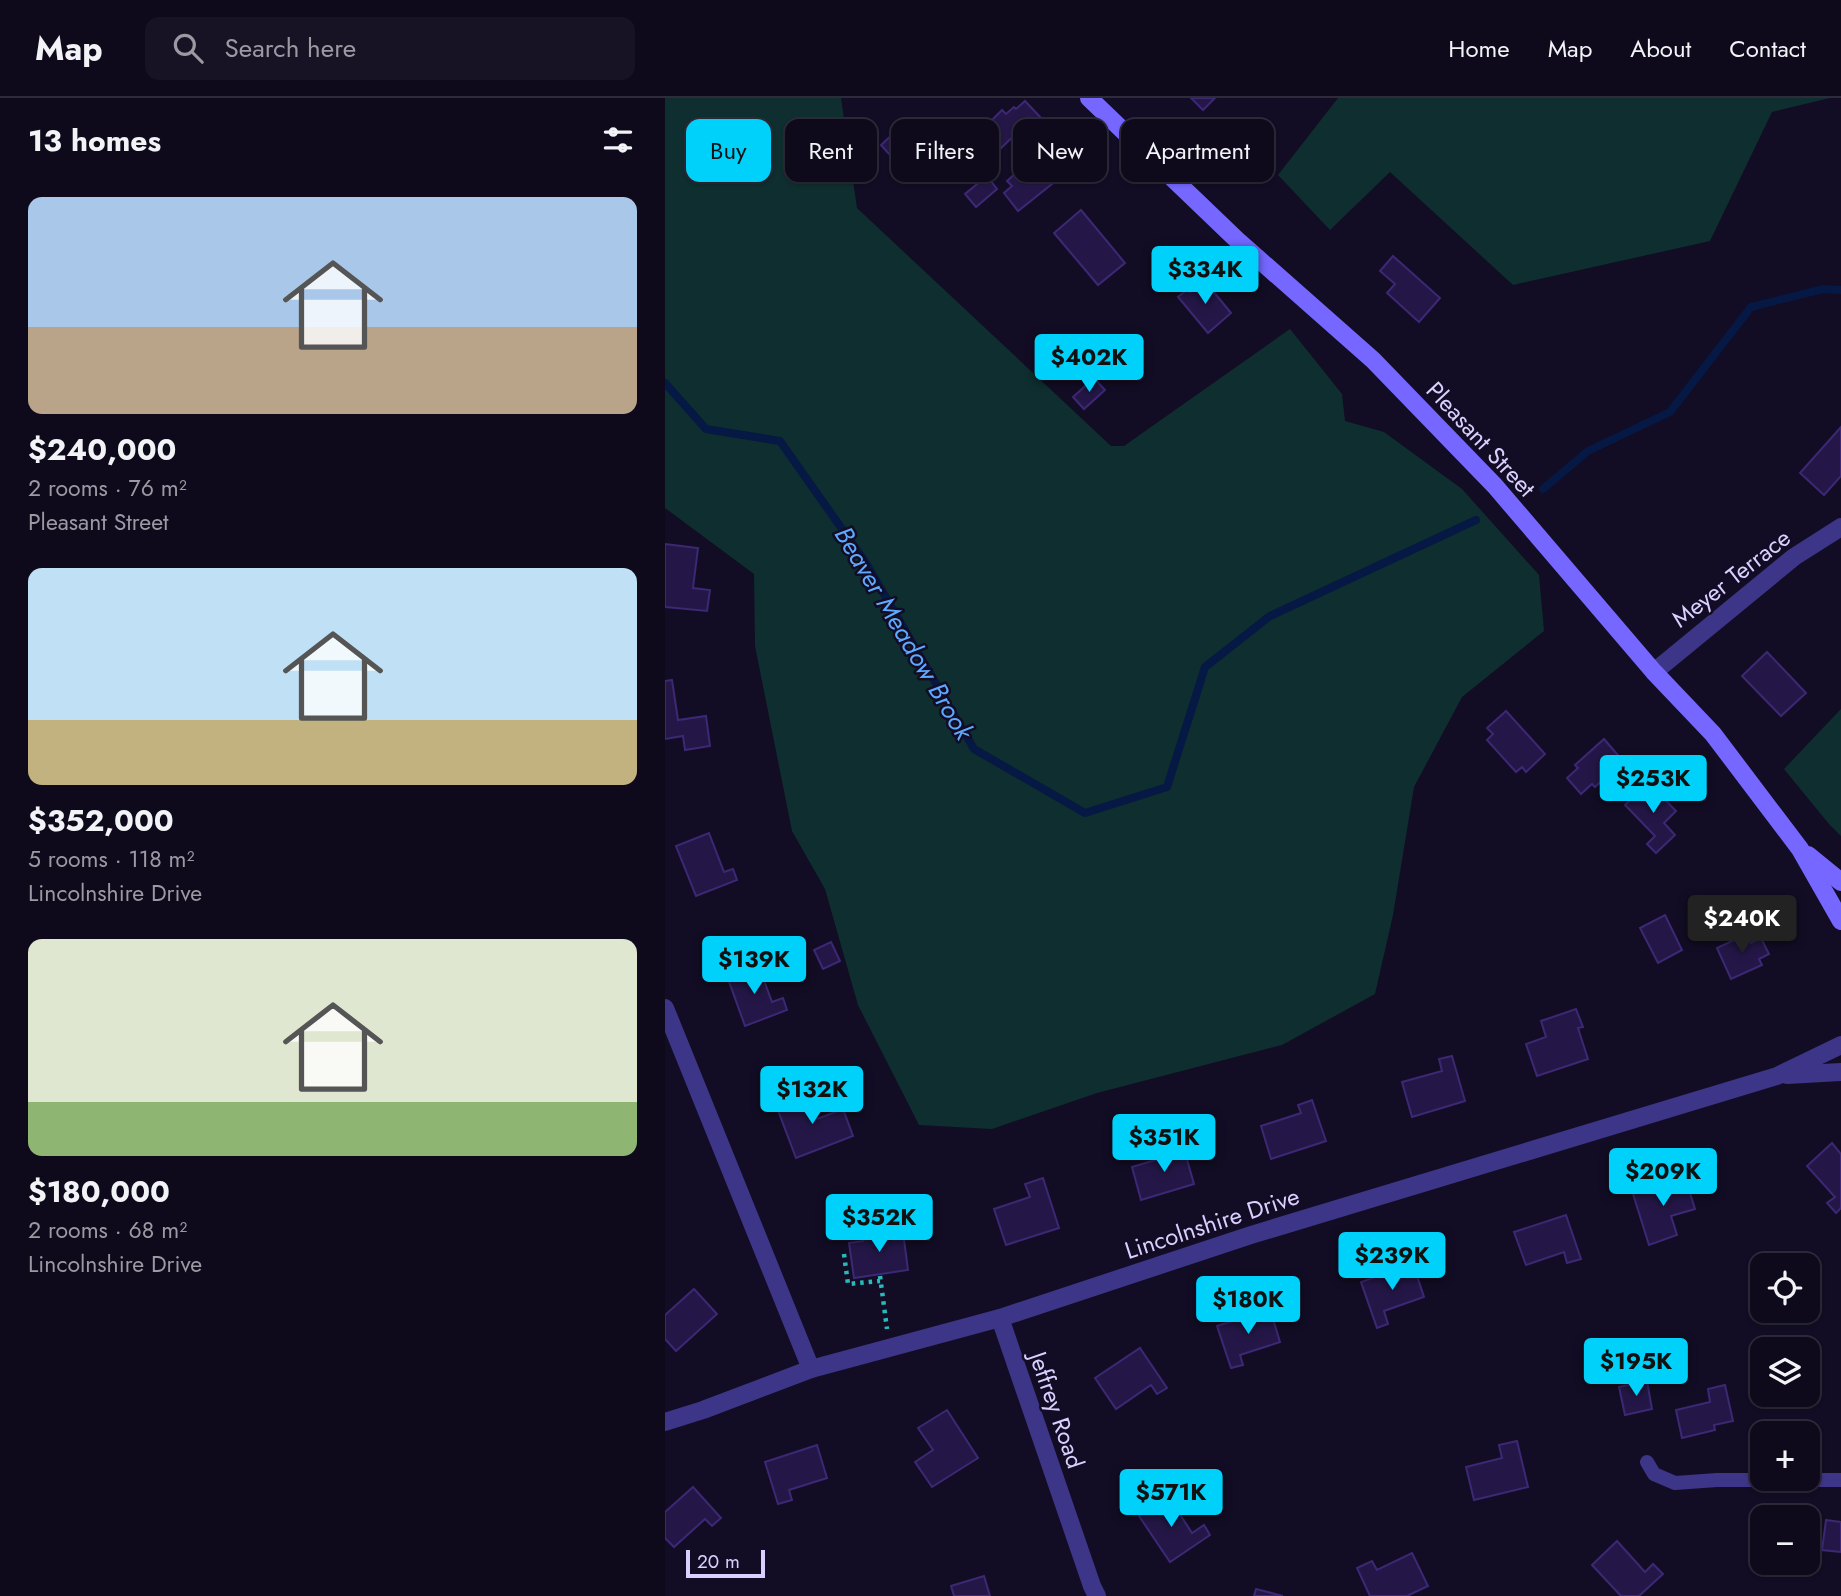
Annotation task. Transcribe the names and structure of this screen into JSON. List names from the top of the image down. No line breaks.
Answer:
{"streets":{"main road":["Pleasant Street"],"street":["Meyer Terrace","Lincolnshire Drive","Jeffrey Road"]},"crossings":[["Pleasant Street","Meyer Terrace"],["Lincolnshire Drive","Jeffrey Road"]],"water":["Beaver Meadow Brook"],"scale_bar":"20 m","page":{"header":"Map","search":"Search here","nav":["Home","Map","About","Contact"],"heading":"13 homes","chip":["Buy","Rent","Filters","New","Apartment"],"list":[{"name":"$240,000","note":"2 rooms · 76 m² · Pleasant Street"},{"name":"$352,000","note":"5 rooms · 118 m² · Lincolnshire Drive"},{"name":"$180,000","note":"2 rooms · 68 m² · Lincolnshire Drive"}],"price":["$334K","$402K","$253K","$240K","$139K","$132K","$351K","$209K","$352K","$239K","$180K","$195K","$571K"],"map_buttons":["+","−"],"scale":"20 m"}}
